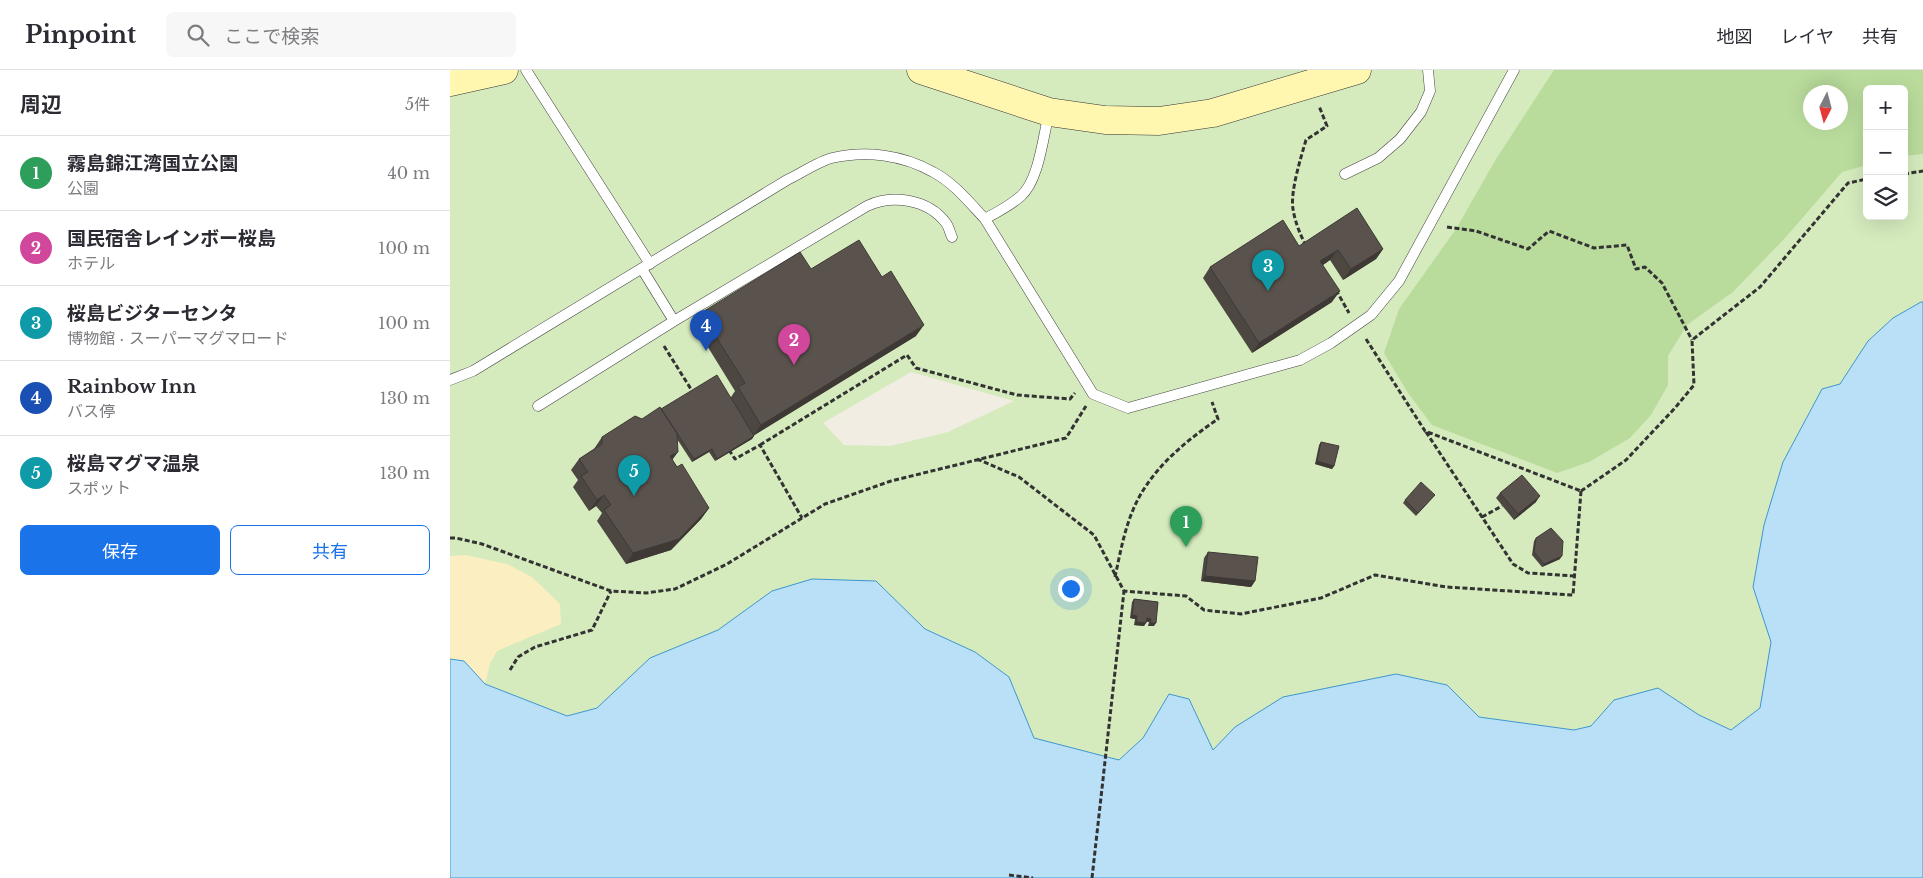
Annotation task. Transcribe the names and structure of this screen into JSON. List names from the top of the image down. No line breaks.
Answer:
{"north":"bottom","page":{"header":"Pinpoint","search":"ここで検索","nav":["地図","レイヤ","共有"],"heading":["周辺","5件"],"map_buttons":["+","−"],"list":[{"mark":"1","name":"霧島錦江湾国立公園","note":"公園","value":"40 m"},{"mark":"2","name":"国民宿舎レインボー桜島","note":"ホテル","value":"100 m"},{"mark":"3","name":"桜島ビジターセンタ","note":"博物館 · スーパーマグマロード","value":"100 m"},{"mark":"4","name":"Rainbow Inn","note":"バス停","value":"130 m"},{"mark":"5","name":"桜島マグマ温泉","note":"スポット","value":"130 m"}],"pins":["3","4","2","5","1"],"buttons":["保存","共有"]}}
